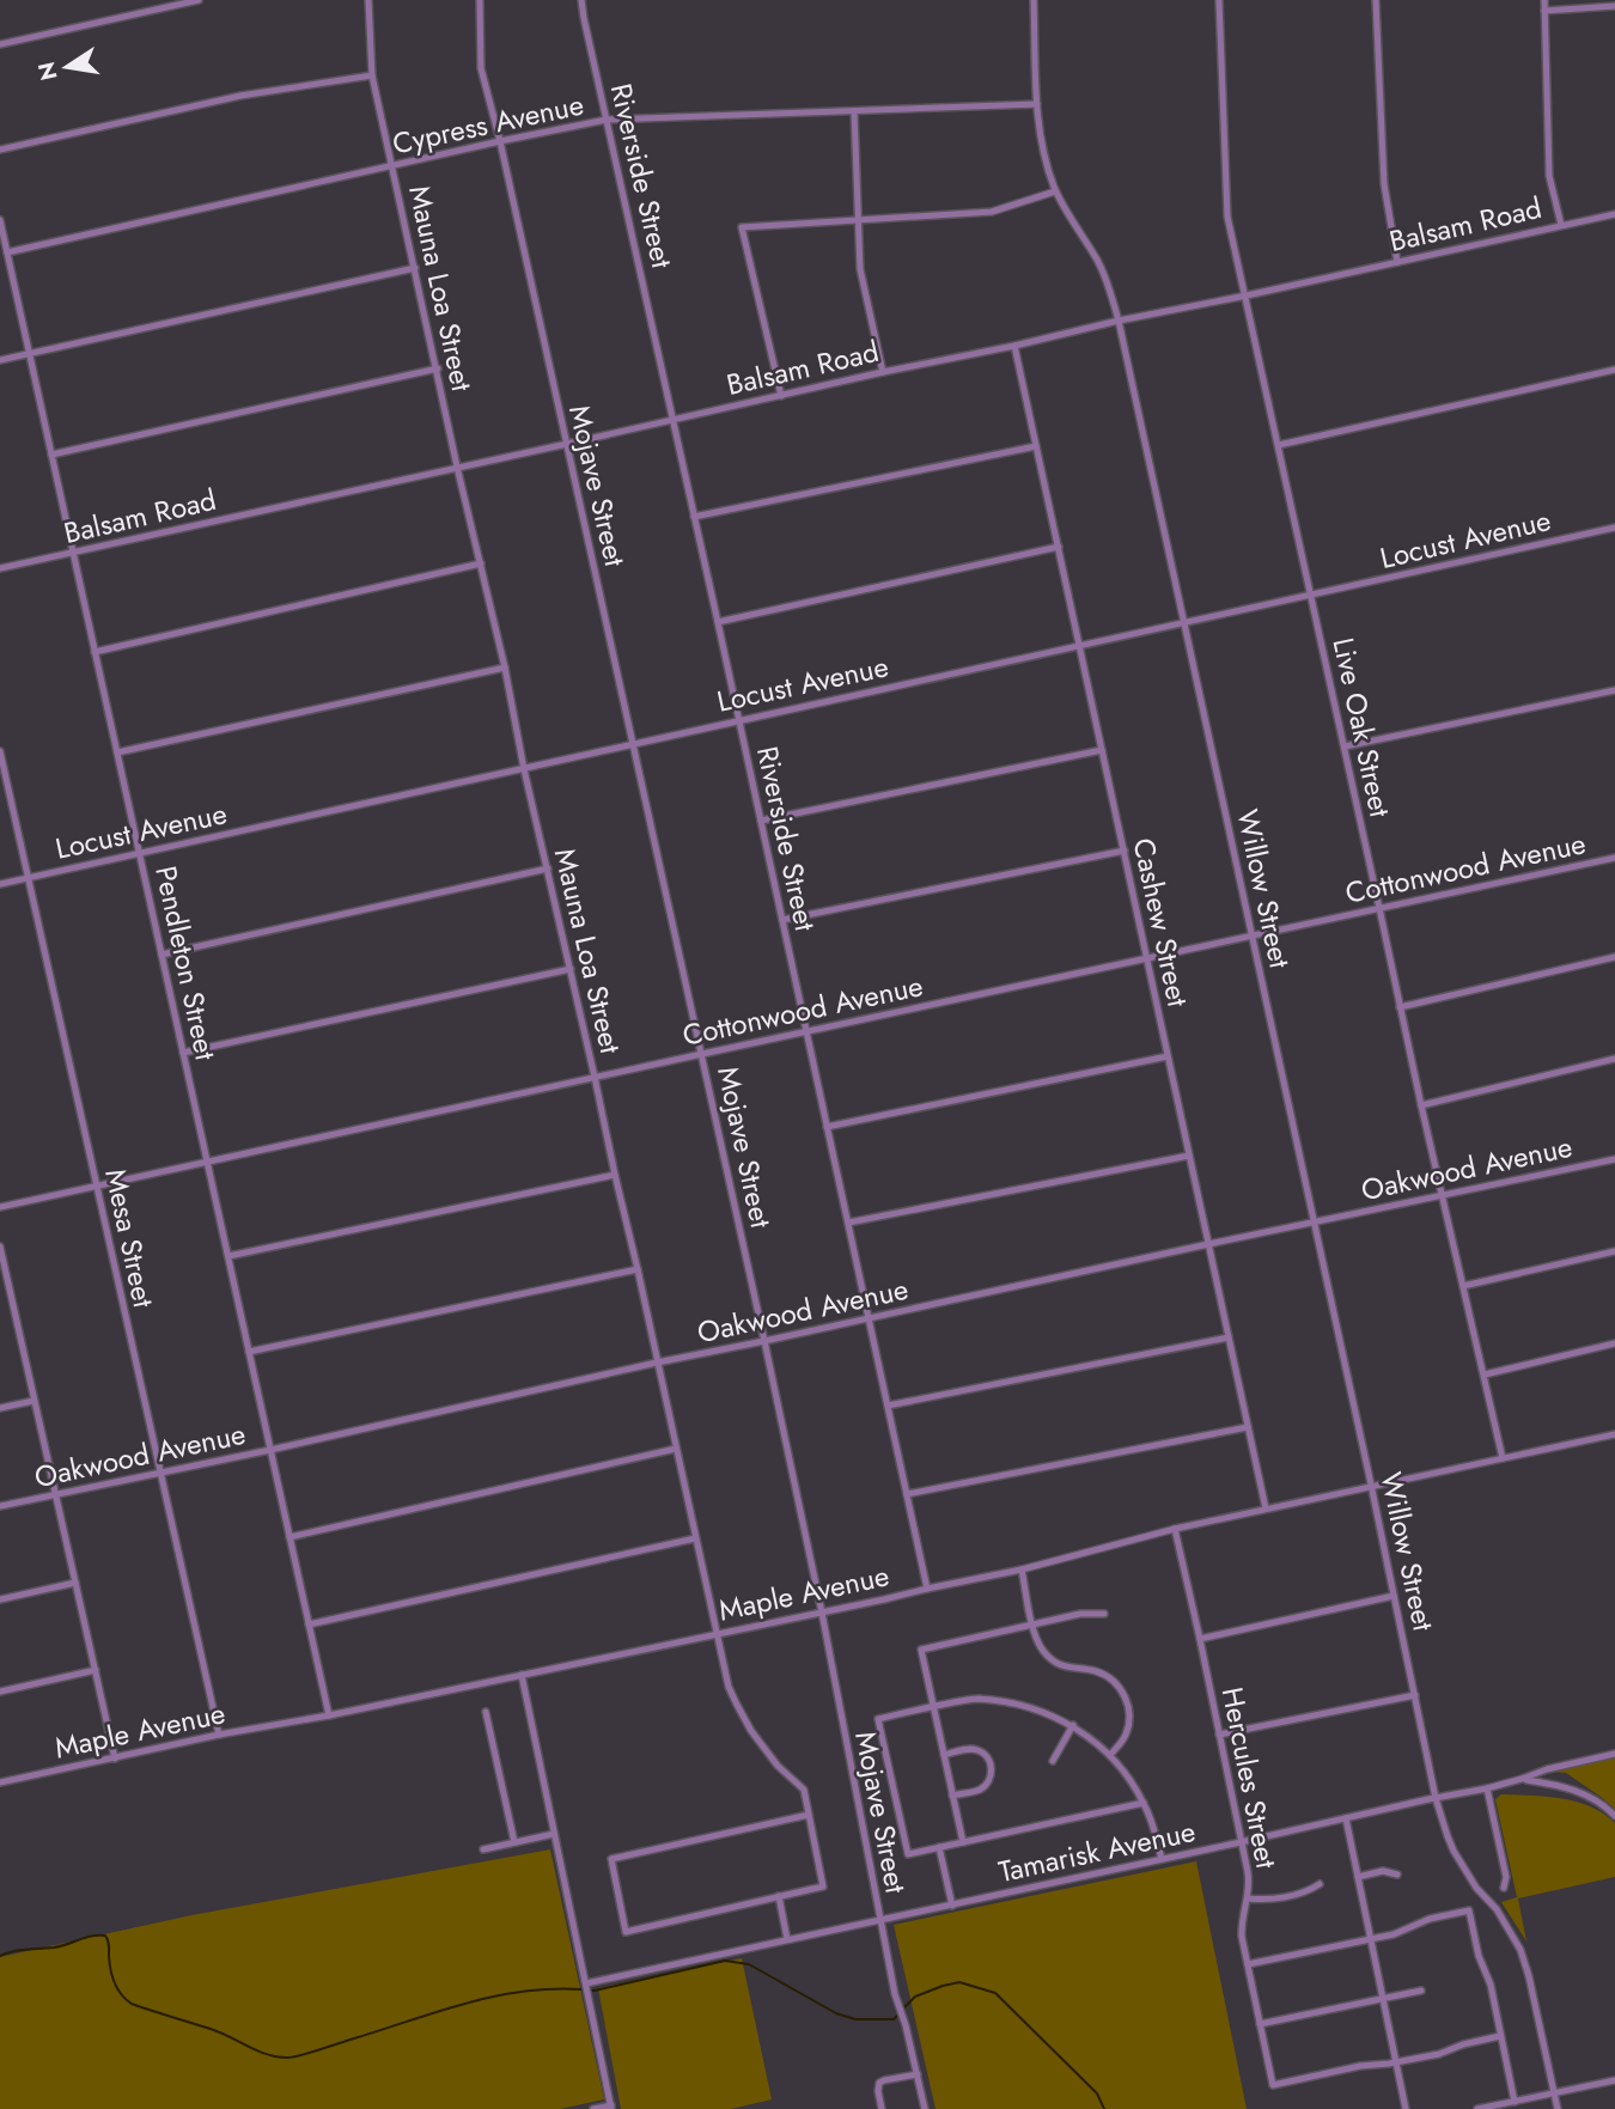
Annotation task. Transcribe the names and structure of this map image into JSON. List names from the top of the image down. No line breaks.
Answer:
{"streets":{"street":["Cypress Avenue","Riverside Street","Balsam Road","Mauna Loa Street","Mojave Street","Locust Avenue","Live Oak Street","Cottonwood Avenue","Willow Street","Cashew Street","Pendleton Street","Oakwood Avenue","Mesa Street","Maple Avenue","Hercules Street","Tamarisk Avenue"]},"crossings":[["Cypress Avenue","Riverside Street"],["Cypress Avenue","Mauna Loa Street"],["Cypress Avenue","Mojave Street"],["Cypress Avenue","Willow Street"],["Cypress Avenue","Pendleton Street"],["Riverside Street","Balsam Road"],["Riverside Street","Locust Avenue"],["Riverside Street","Cottonwood Avenue"],["Riverside Street","Oakwood Avenue"],["Riverside Street","Maple Avenue"],["Balsam Road","Mauna Loa Street"],["Balsam Road","Mojave Street"],["Balsam Road","Live Oak Street"],["Balsam Road","Willow Street"],["Balsam Road","Cashew Street"],["Balsam Road","Pendleton Street"],["Mauna Loa Street","Locust Avenue"],["Mauna Loa Street","Cottonwood Avenue"],["Mauna Loa Street","Oakwood Avenue"],["Mauna Loa Street","Maple Avenue"],["Mojave Street","Locust Avenue"],["Mojave Street","Cottonwood Avenue"],["Mojave Street","Oakwood Avenue"],["Mojave Street","Maple Avenue"],["Mojave Street","Tamarisk Avenue"],["Locust Avenue","Live Oak Street"],["Locust Avenue","Willow Street"],["Locust Avenue","Cashew Street"],["Locust Avenue","Pendleton Street"],["Locust Avenue","Mesa Street"],["Live Oak Street","Cottonwood Avenue"],["Live Oak Street","Oakwood Avenue"],["Live Oak Street","Maple Avenue"],["Cottonwood Avenue","Willow Street"],["Cottonwood Avenue","Cashew Street"],["Cottonwood Avenue","Pendleton Street"],["Cottonwood Avenue","Mesa Street"],["Willow Street","Oakwood Avenue"],["Willow Street","Maple Avenue"],["Willow Street","Tamarisk Avenue"],["Cashew Street","Oakwood Avenue"],["Cashew Street","Maple Avenue"],["Pendleton Street","Oakwood Avenue"],["Pendleton Street","Maple Avenue"],["Oakwood Avenue","Mesa Street"],["Mesa Street","Maple Avenue"],["Maple Avenue","Hercules Street"],["Hercules Street","Tamarisk Avenue"]],"north":"left"}
